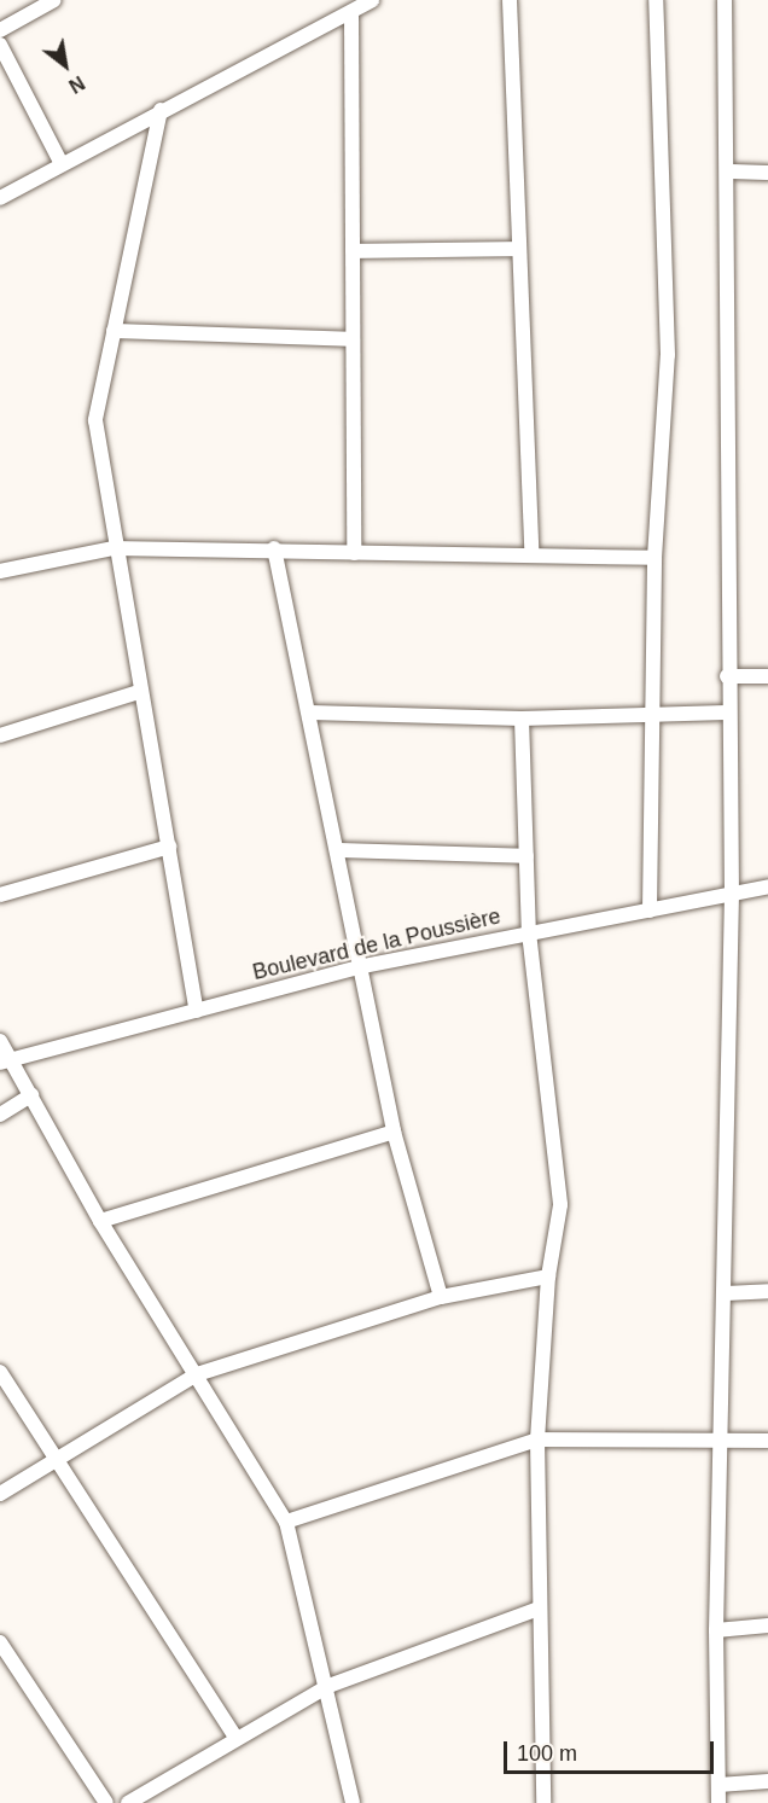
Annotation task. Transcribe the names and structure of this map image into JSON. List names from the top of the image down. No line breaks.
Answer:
{"streets":{"street":["Boulevard de la Poussière"]},"scale_bar":"100 m","north":"bottom right"}
